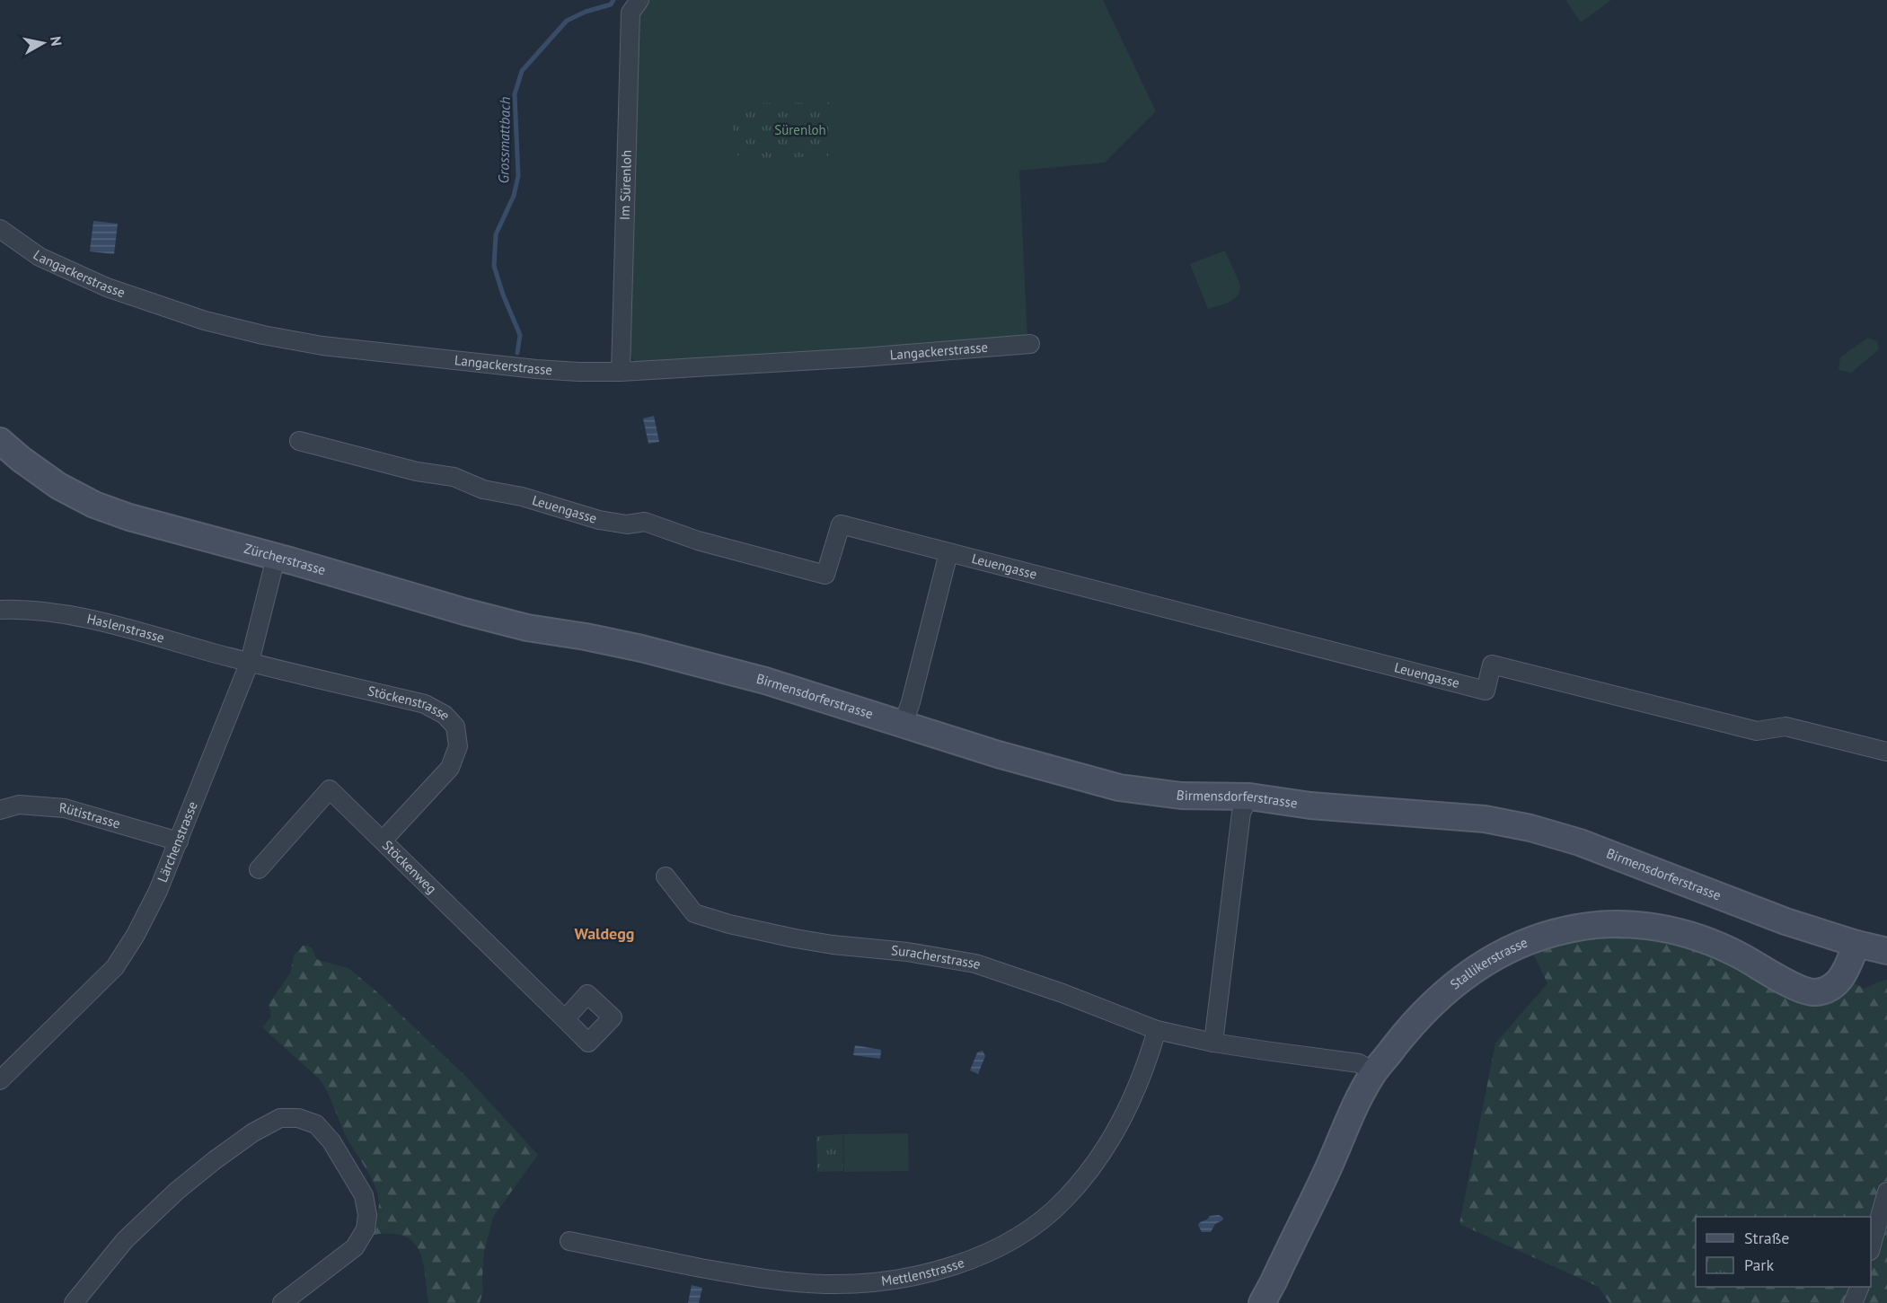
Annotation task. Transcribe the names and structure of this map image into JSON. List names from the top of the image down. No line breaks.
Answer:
{"streets":{"main road":["Zürcherstrasse","Birmensdorferstrasse","Stallikerstrasse"],"street":["Im Sürenloh","Langackerstrasse","Leuengasse","Haslenstrasse","Stöckenstrasse","Rütistrasse","Lärchenstrasse","Stöckenweg","Suracherstrasse","Mettlenstrasse"]},"crossings":[["Im Sürenloh","Langackerstrasse"],["Zürcherstrasse","Birmensdorferstrasse"],["Zürcherstrasse","Lärchenstrasse"],["Haslenstrasse","Stöckenstrasse"],["Haslenstrasse","Lärchenstrasse"],["Birmensdorferstrasse","Stallikerstrasse"],["Stöckenstrasse","Lärchenstrasse"],["Stöckenstrasse","Stöckenweg"],["Rütistrasse","Lärchenstrasse"],["Suracherstrasse","Stallikerstrasse"],["Suracherstrasse","Mettlenstrasse"]],"districts":["Waldegg"],"water":["Grossmattbach"],"parks":["Sürenloh"],"legend":["Straße","Park"],"north":"right"}
